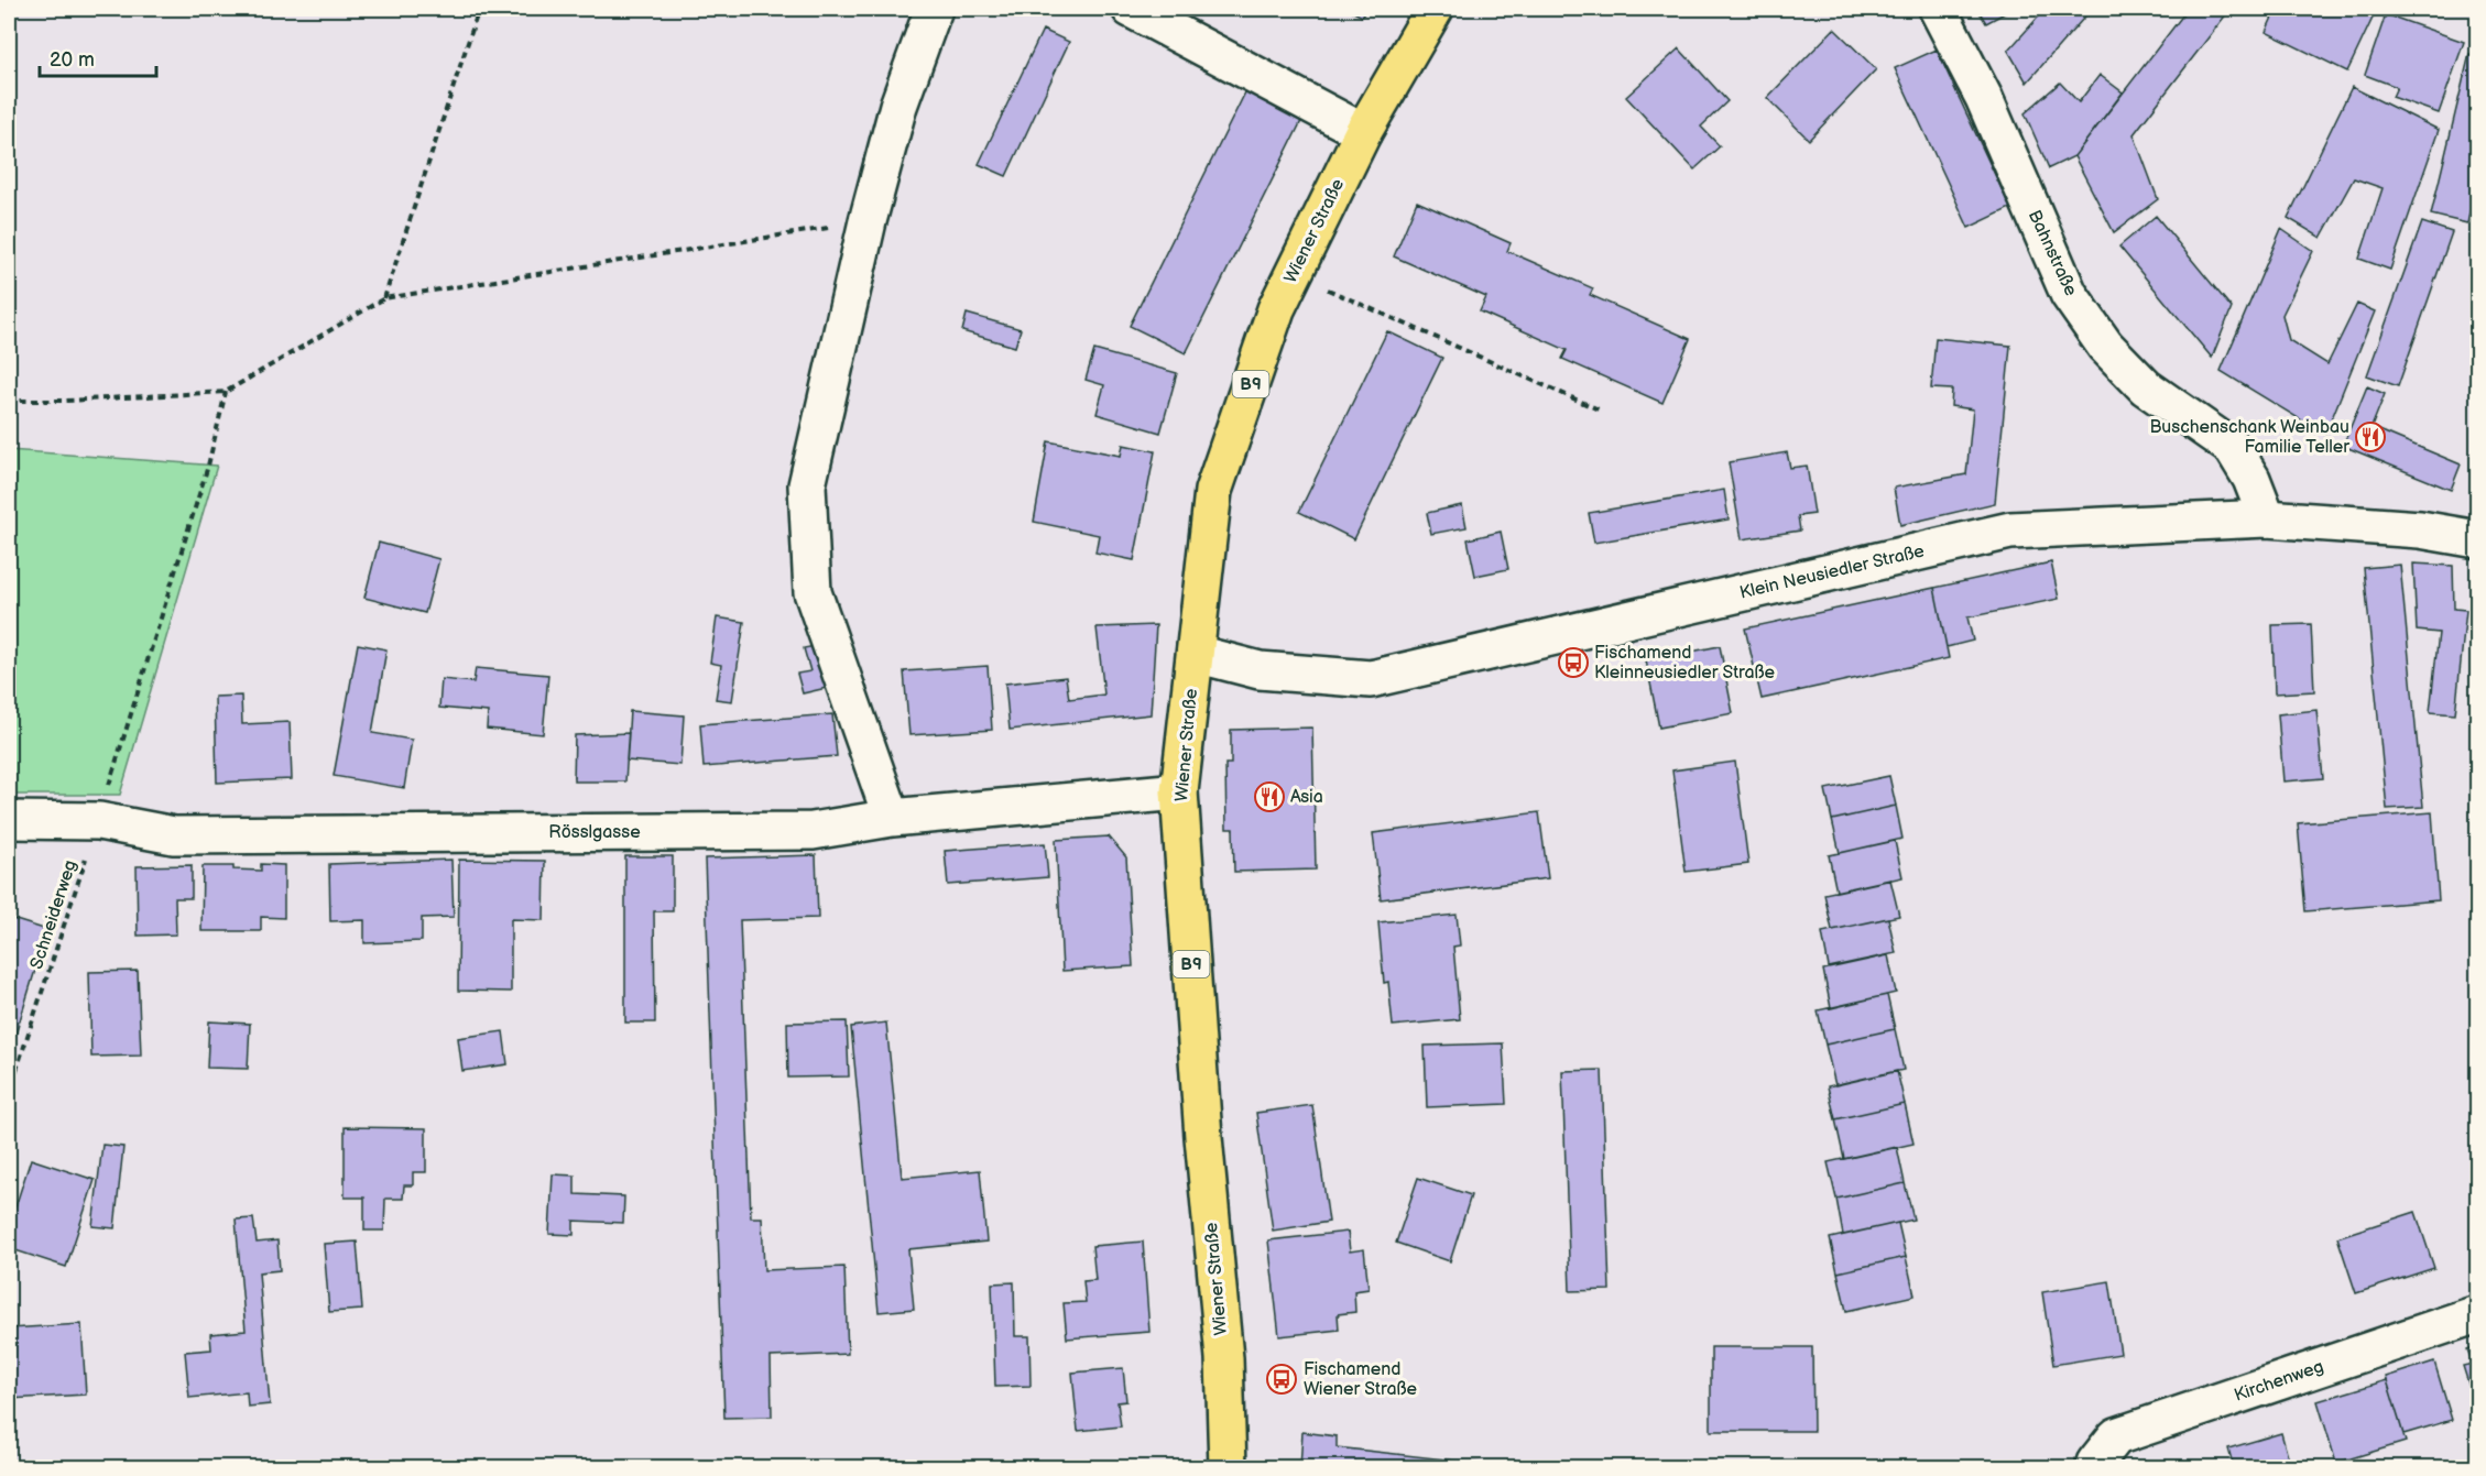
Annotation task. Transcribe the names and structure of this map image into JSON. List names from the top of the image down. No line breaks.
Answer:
{"streets":{"main road":["Wiener Straße","B9"],"street":["Bahnstraße","Klein Neusiedler Straße","Rösslgasse","Kirchenweg"],"path":["Schneiderweg"]},"crossings":[["Wiener Straße","Klein Neusiedler Straße"],["Wiener Straße","Rösslgasse"],["Bahnstraße","Klein Neusiedler Straße"],["Rösslgasse","Schneiderweg"]],"places":{"restaurant":["Buschenschank Weinbau Familie Teller","Asia"],"bus stop":["Fischamend Kleinneusiedler Straße","Fischamend Wiener Straße"]},"scale_bar":"20 m"}
